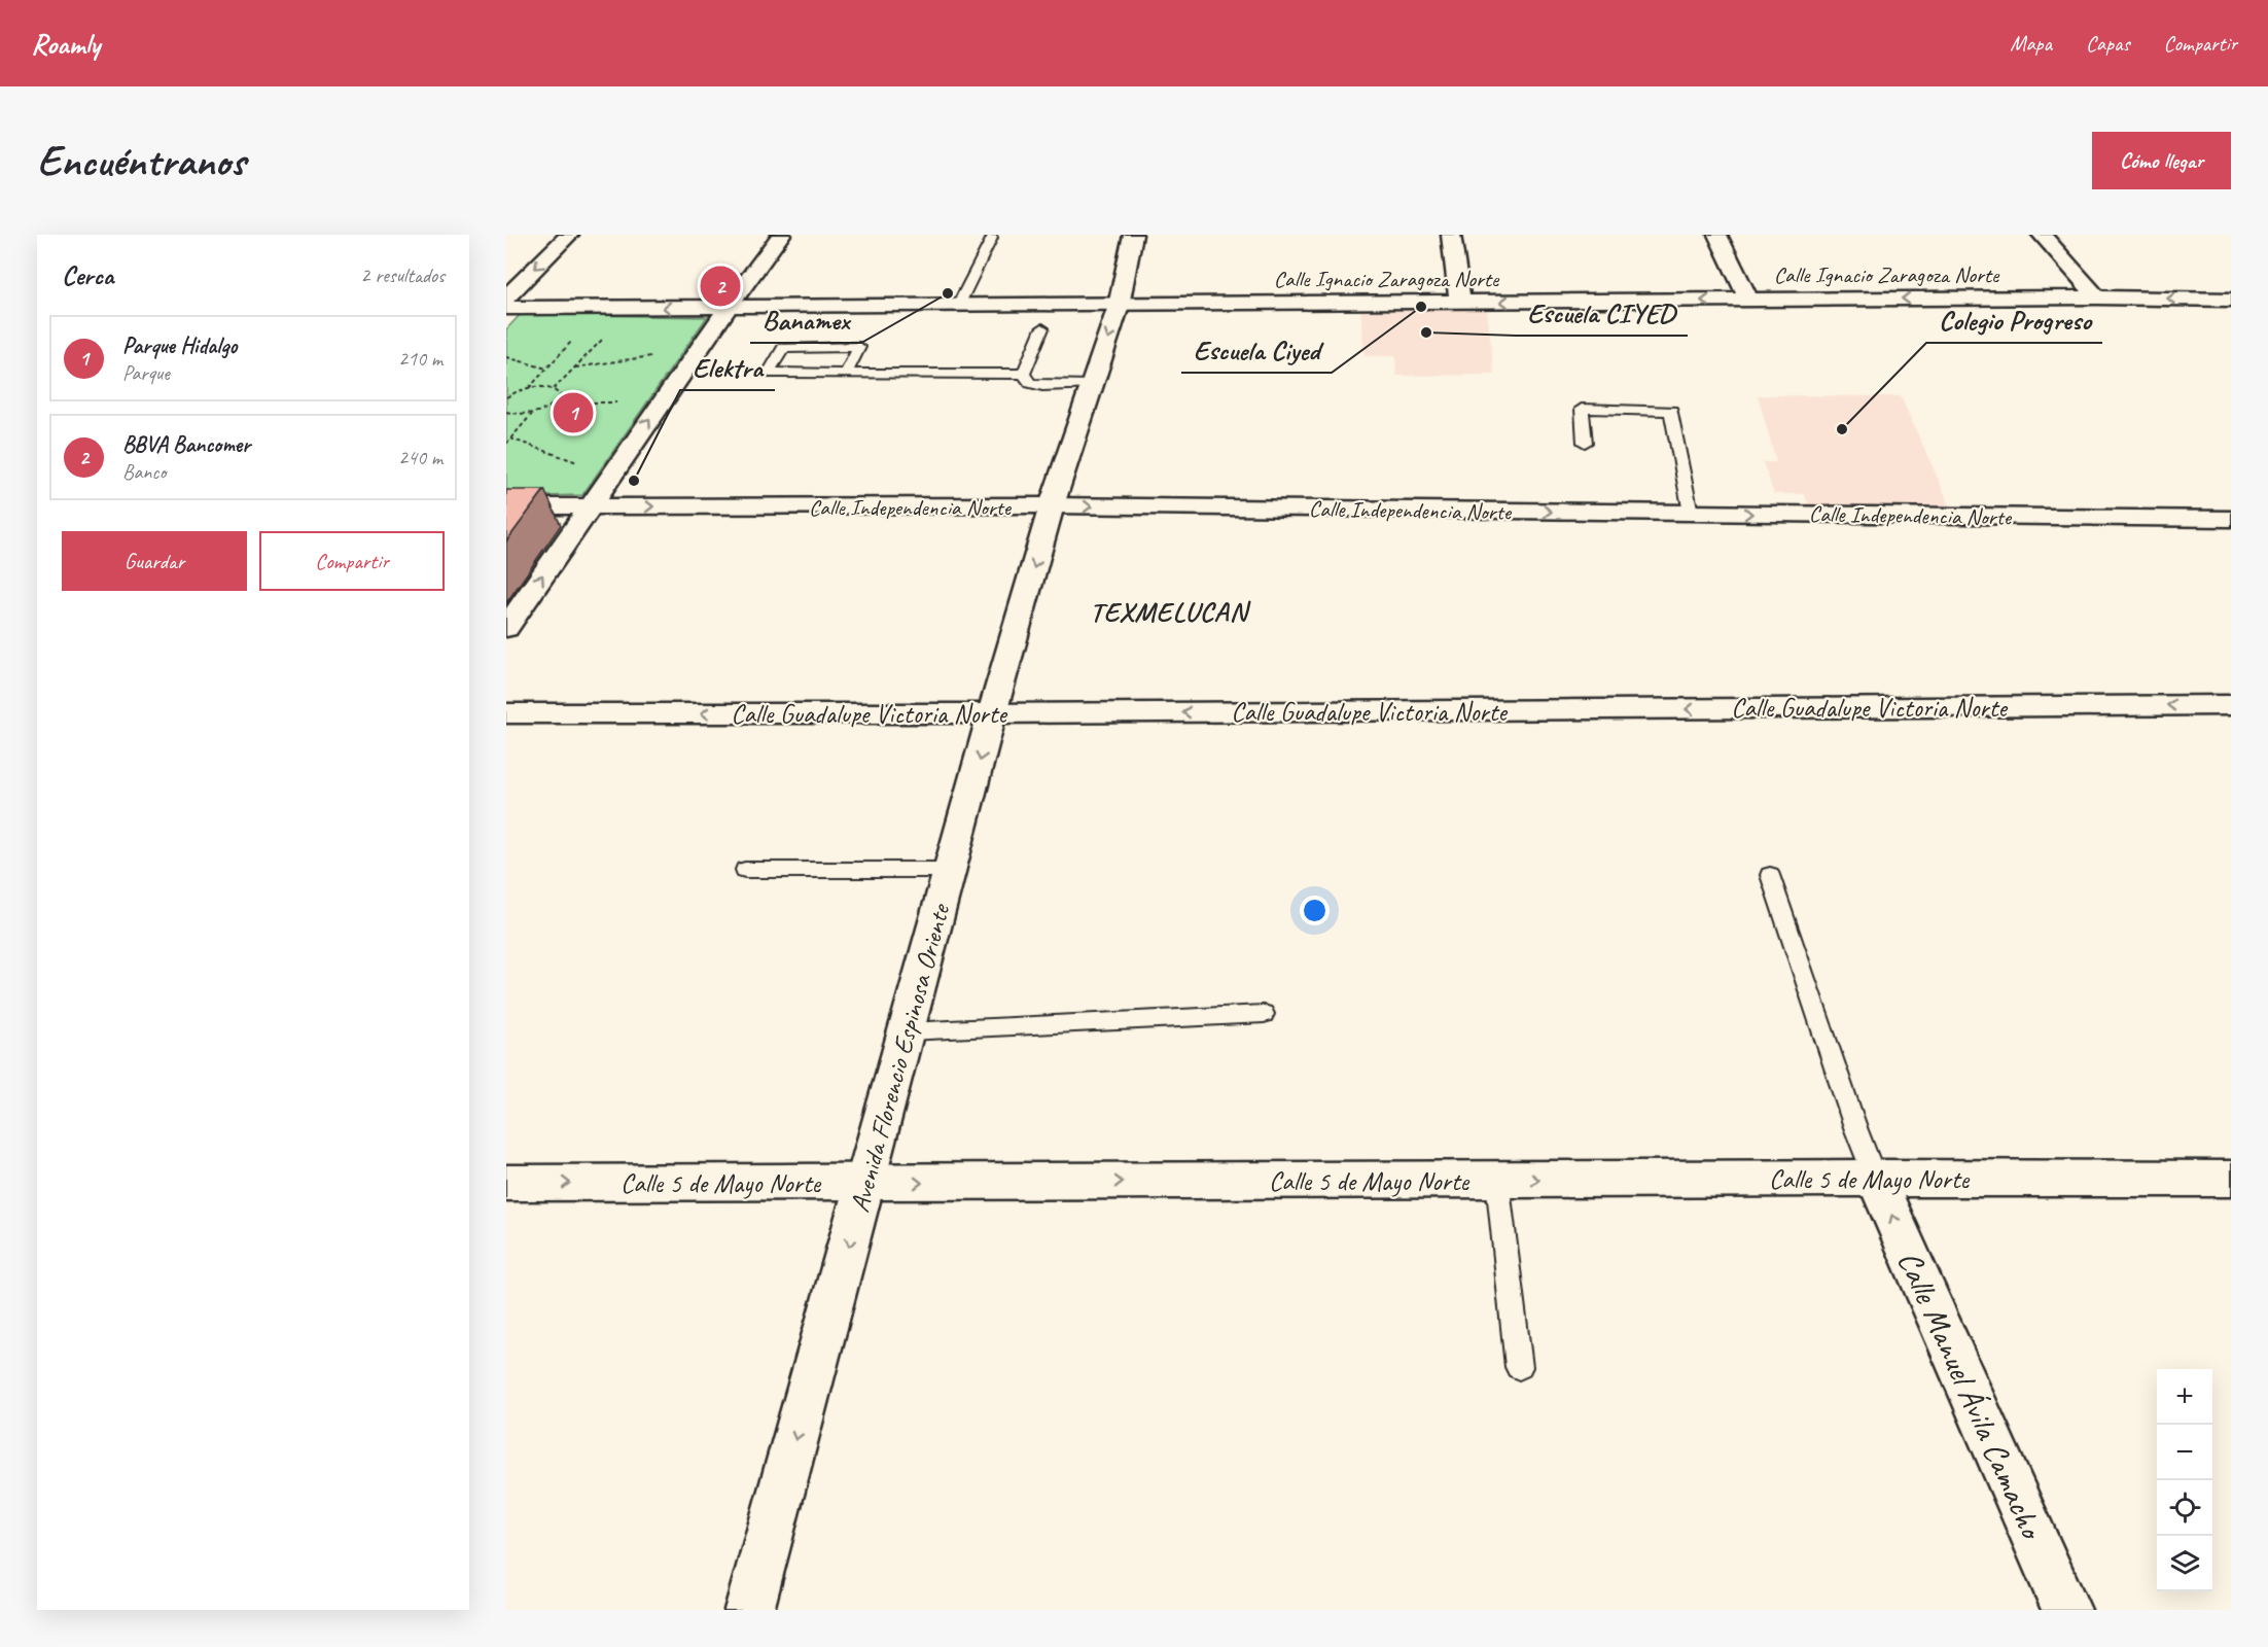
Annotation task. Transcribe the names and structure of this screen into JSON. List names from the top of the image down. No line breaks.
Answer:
{"streets":{"street":["Calle Ignacio Zaragoza Norte","Calle Independencia Norte","Calle Guadalupe Victoria Norte","Avenida Florencio Espinosa Oriente","Calle 5 de Mayo Norte","Calle Manuel Ávila Camacho"]},"crossings":[["Calle Ignacio Zaragoza Norte","Avenida Florencio Espinosa Oriente"],["Calle Independencia Norte","Avenida Florencio Espinosa Oriente"],["Calle Guadalupe Victoria Norte","Avenida Florencio Espinosa Oriente"],["Avenida Florencio Espinosa Oriente","Calle 5 de Mayo Norte"],["Calle 5 de Mayo Norte","Calle Manuel Ávila Camacho"]],"one_way":["Calle Ignacio Zaragoza Norte","Calle Independencia Norte","Calle Guadalupe Victoria Norte","Avenida Florencio Espinosa Oriente","Calle 5 de Mayo Norte","Calle Manuel Ávila Camacho"],"districts":["TEXMELUCAN"],"places":["Banamex","Escuela Ciyed","Escuela CIYED","Colegio Progreso","Elektra"],"page":{"header":"Roamly","nav":["Mapa","Capas","Compartir"],"buttons":["Cómo llegar",["Guardar","Compartir"]],"title":"Encuéntranos","heading":["Cerca","2 resultados"],"pins":["2","1"],"list":[{"mark":"1","name":"Parque Hidalgo","note":"Parque","value":"210 m"},{"mark":"2","name":"BBVA Bancomer","note":"Banco","value":"240 m"}],"map_buttons":["+","−"]}}
